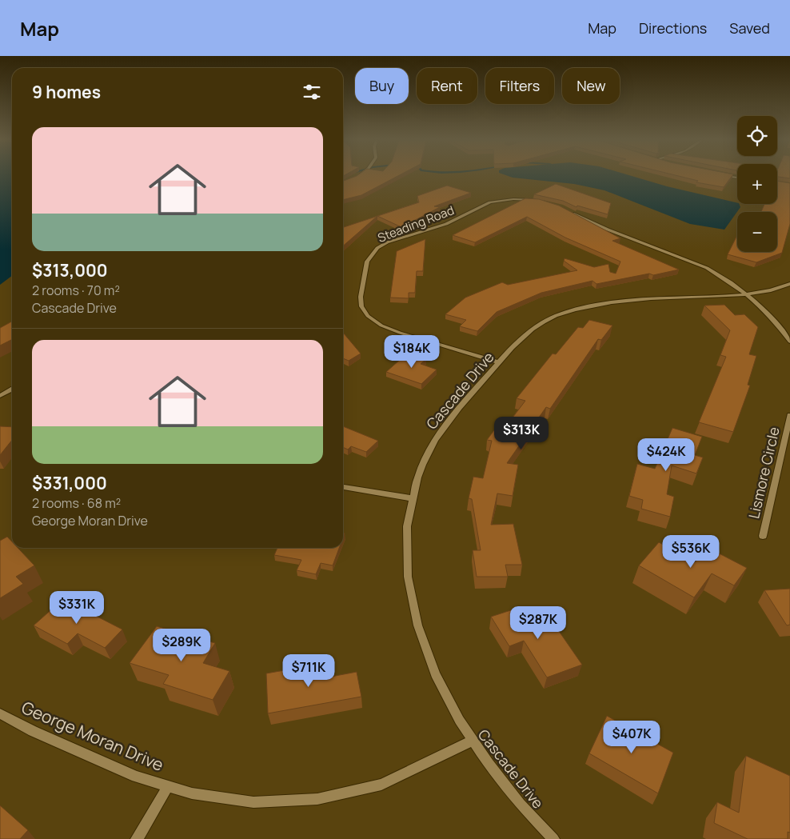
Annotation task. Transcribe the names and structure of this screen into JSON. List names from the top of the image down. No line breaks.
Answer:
{"streets":{"street":["Steading Road","Cascade Drive","Lismore Circle","George Moran Drive"]},"crossings":[["Steading Road","Cascade Drive"],["Cascade Drive","George Moran Drive"]],"page":{"header":"Map","nav":["Map","Directions","Saved"],"chip":["Buy","Rent","Filters","New"],"heading":"9 homes","map_buttons":["+","−"],"list":[{"name":"$313,000","note":"2 rooms · 70 m² · Cascade Drive"},{"name":"$331,000","note":"2 rooms · 68 m² · George Moran Drive"}],"price":["$184K","$313K","$424K","$536K","$331K","$287K","$289K","$711K","$407K"]}}
